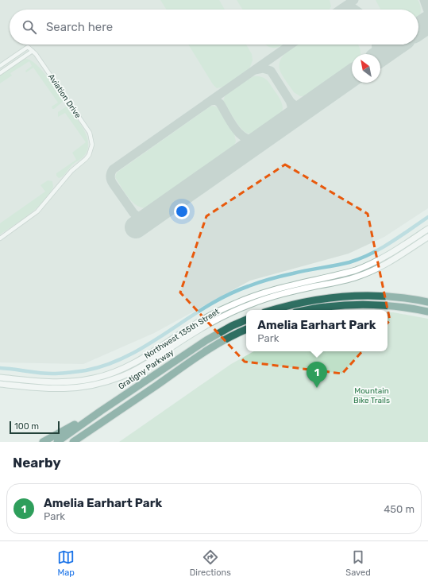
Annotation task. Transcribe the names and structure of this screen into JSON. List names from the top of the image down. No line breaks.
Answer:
{"streets":{"highway":["Gratigny Parkway"],"main road":["Northwest 135th Street"],"street":["Aviation Drive"]},"parks":["Mountain Bike Trails"],"scale_bar":"100 m","north":"top left","page":{"search":"Search here","popup":["Amelia Earhart Park","Park"],"pins":"1","scale":"100 m","heading":"Nearby","list":[{"mark":"1","name":"Amelia Earhart Park","note":"Park","value":"450 m"}],"nav":["Map","Directions","Saved"]}}
